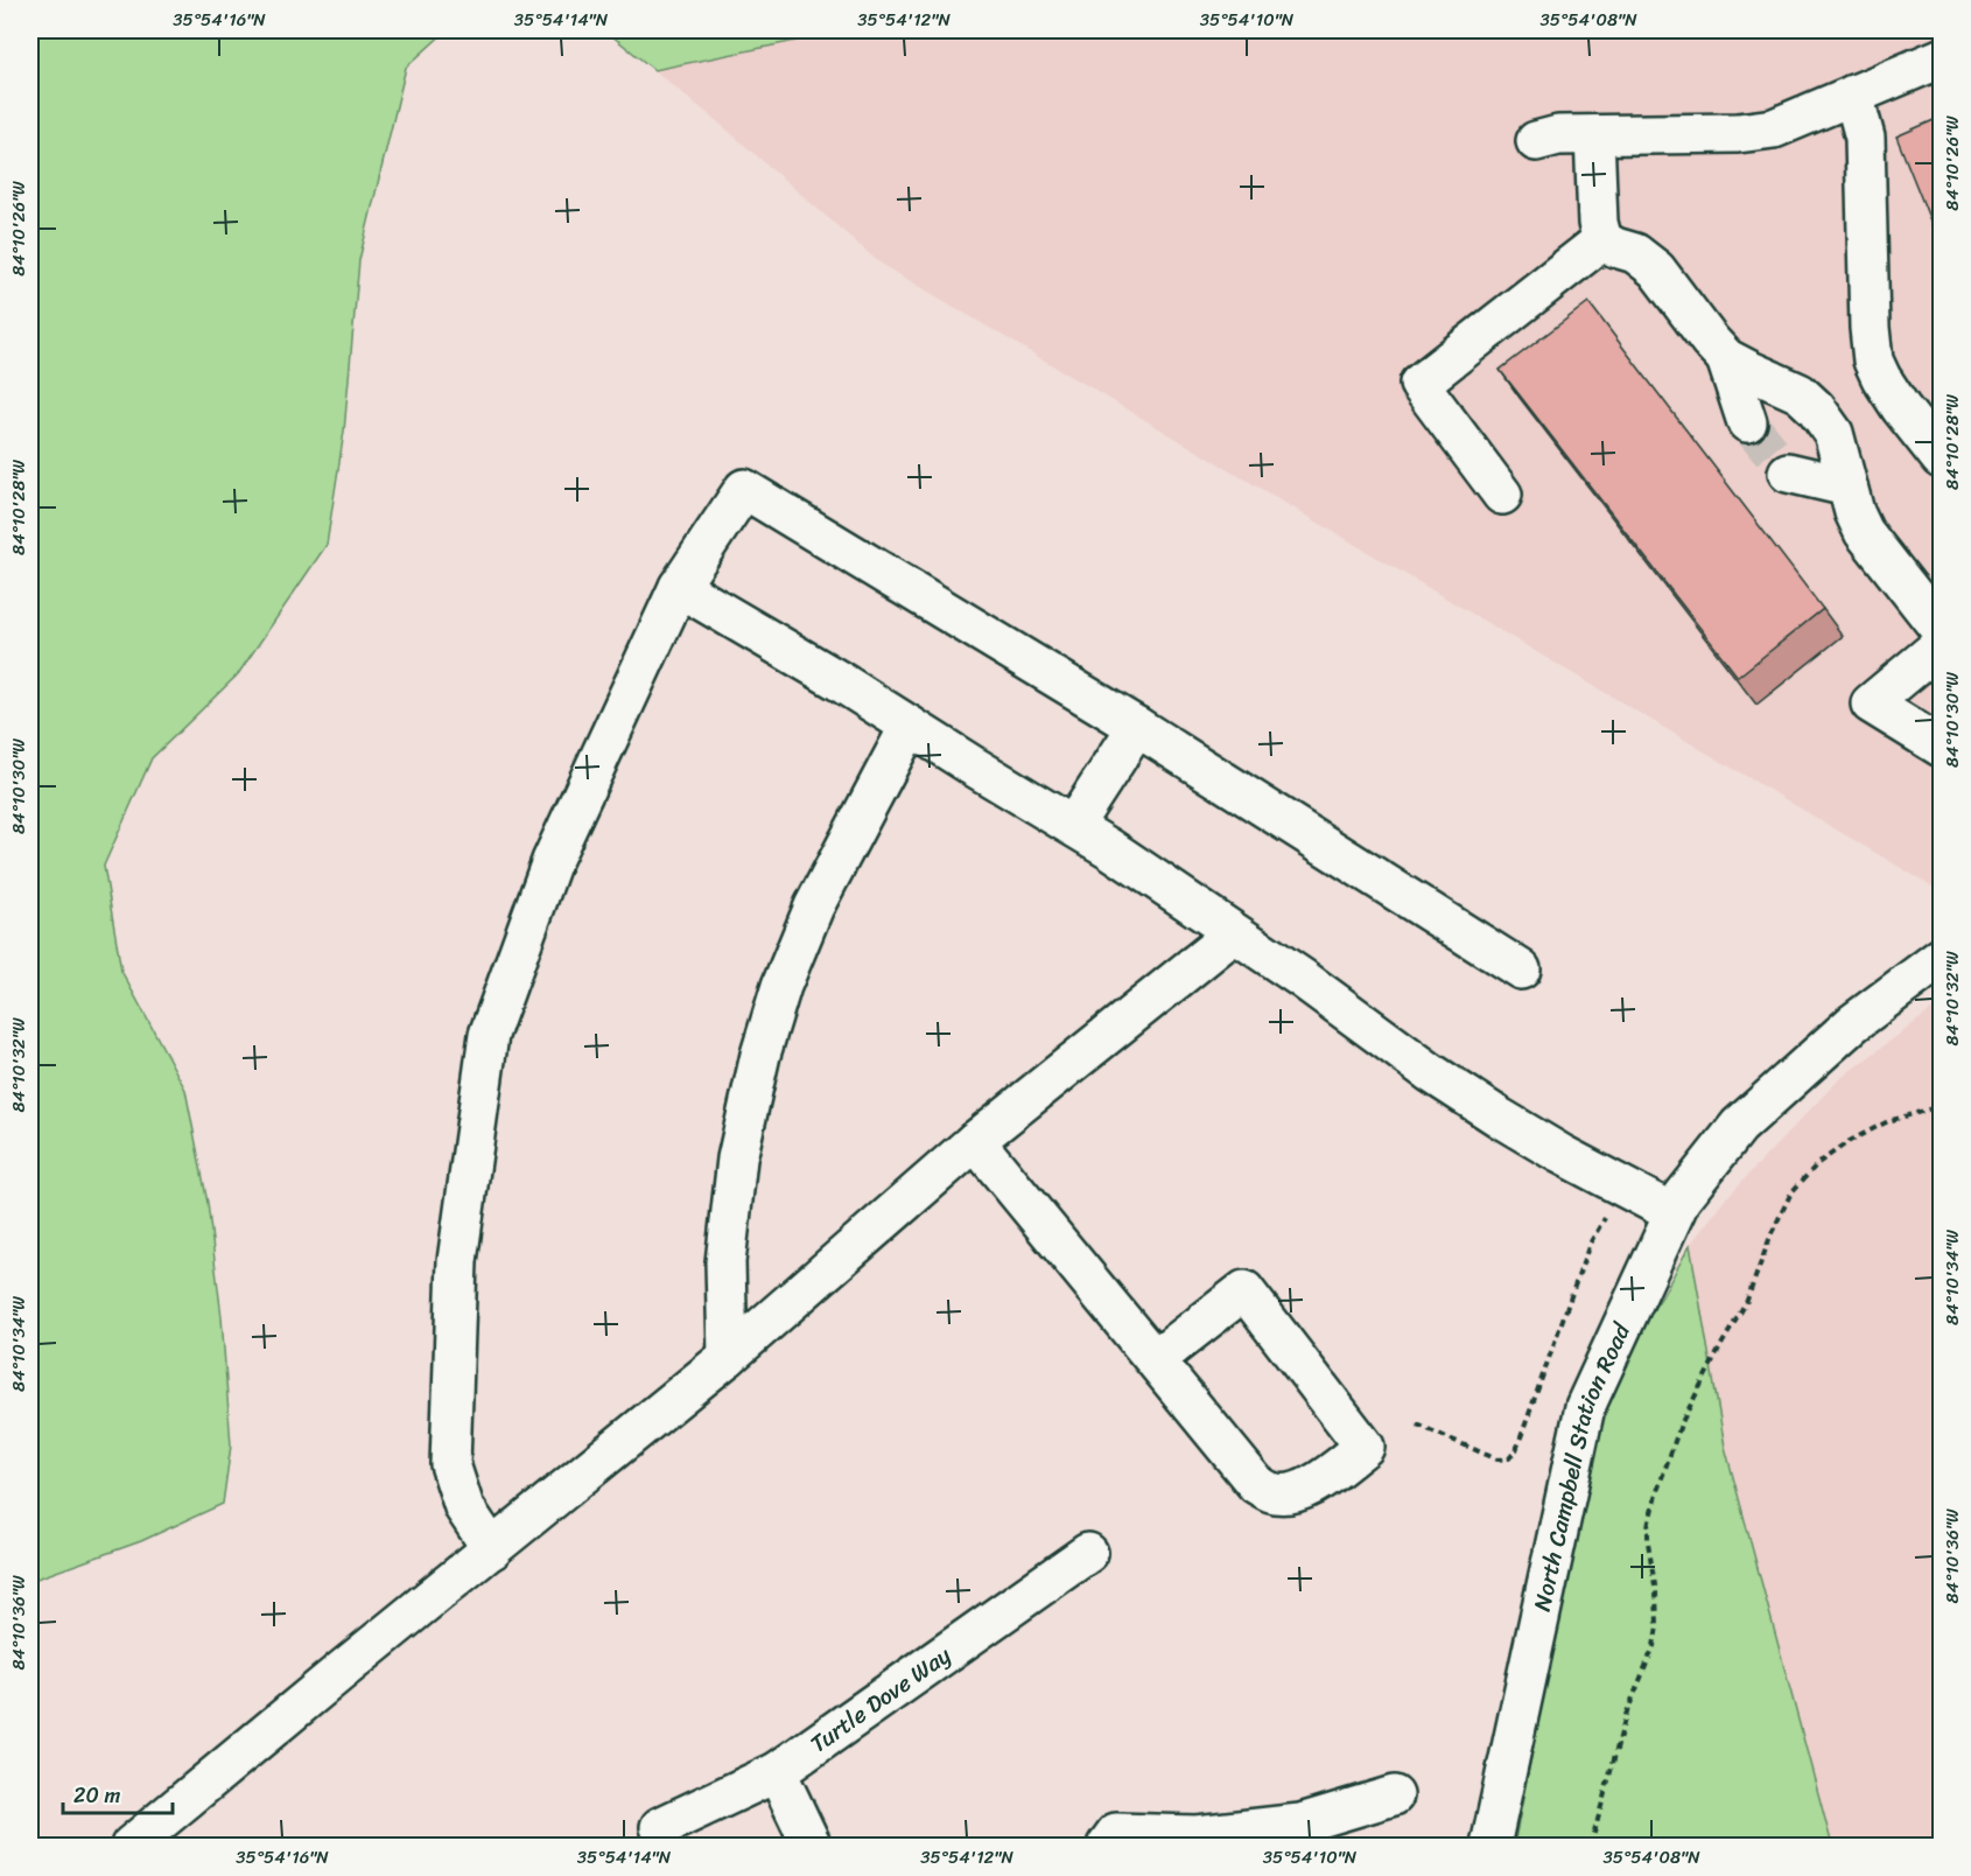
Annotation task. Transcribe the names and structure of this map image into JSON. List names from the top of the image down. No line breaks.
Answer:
{"streets":{"street":["North Campbell Station Road","Turtle Dove Way"]},"scale_bar":"20 m","coordinates":["35°54'16\"N","35°54'14\"N","35°54'12\"N","35°54'10\"N","35°54'08\"N","84°10'26\"W","84°10'28\"W","84°10'30\"W","84°10'32\"W","84°10'34\"W","84°10'36\"W"]}
